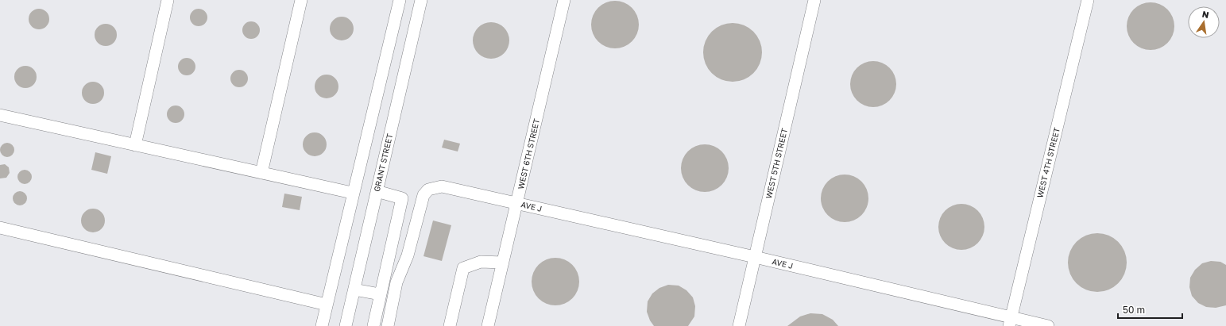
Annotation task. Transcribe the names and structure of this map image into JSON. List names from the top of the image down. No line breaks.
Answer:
{"streets":{"street":["WEST 6TH STREET","GRANT STREET","WEST 4TH STREET","WEST 5TH STREET","AVE J"]},"crossings":[["WEST 6TH STREET","AVE J"],["WEST 4TH STREET","AVE J"],["WEST 5TH STREET","AVE J"]],"scale_bar":"50 m","north":"top"}
